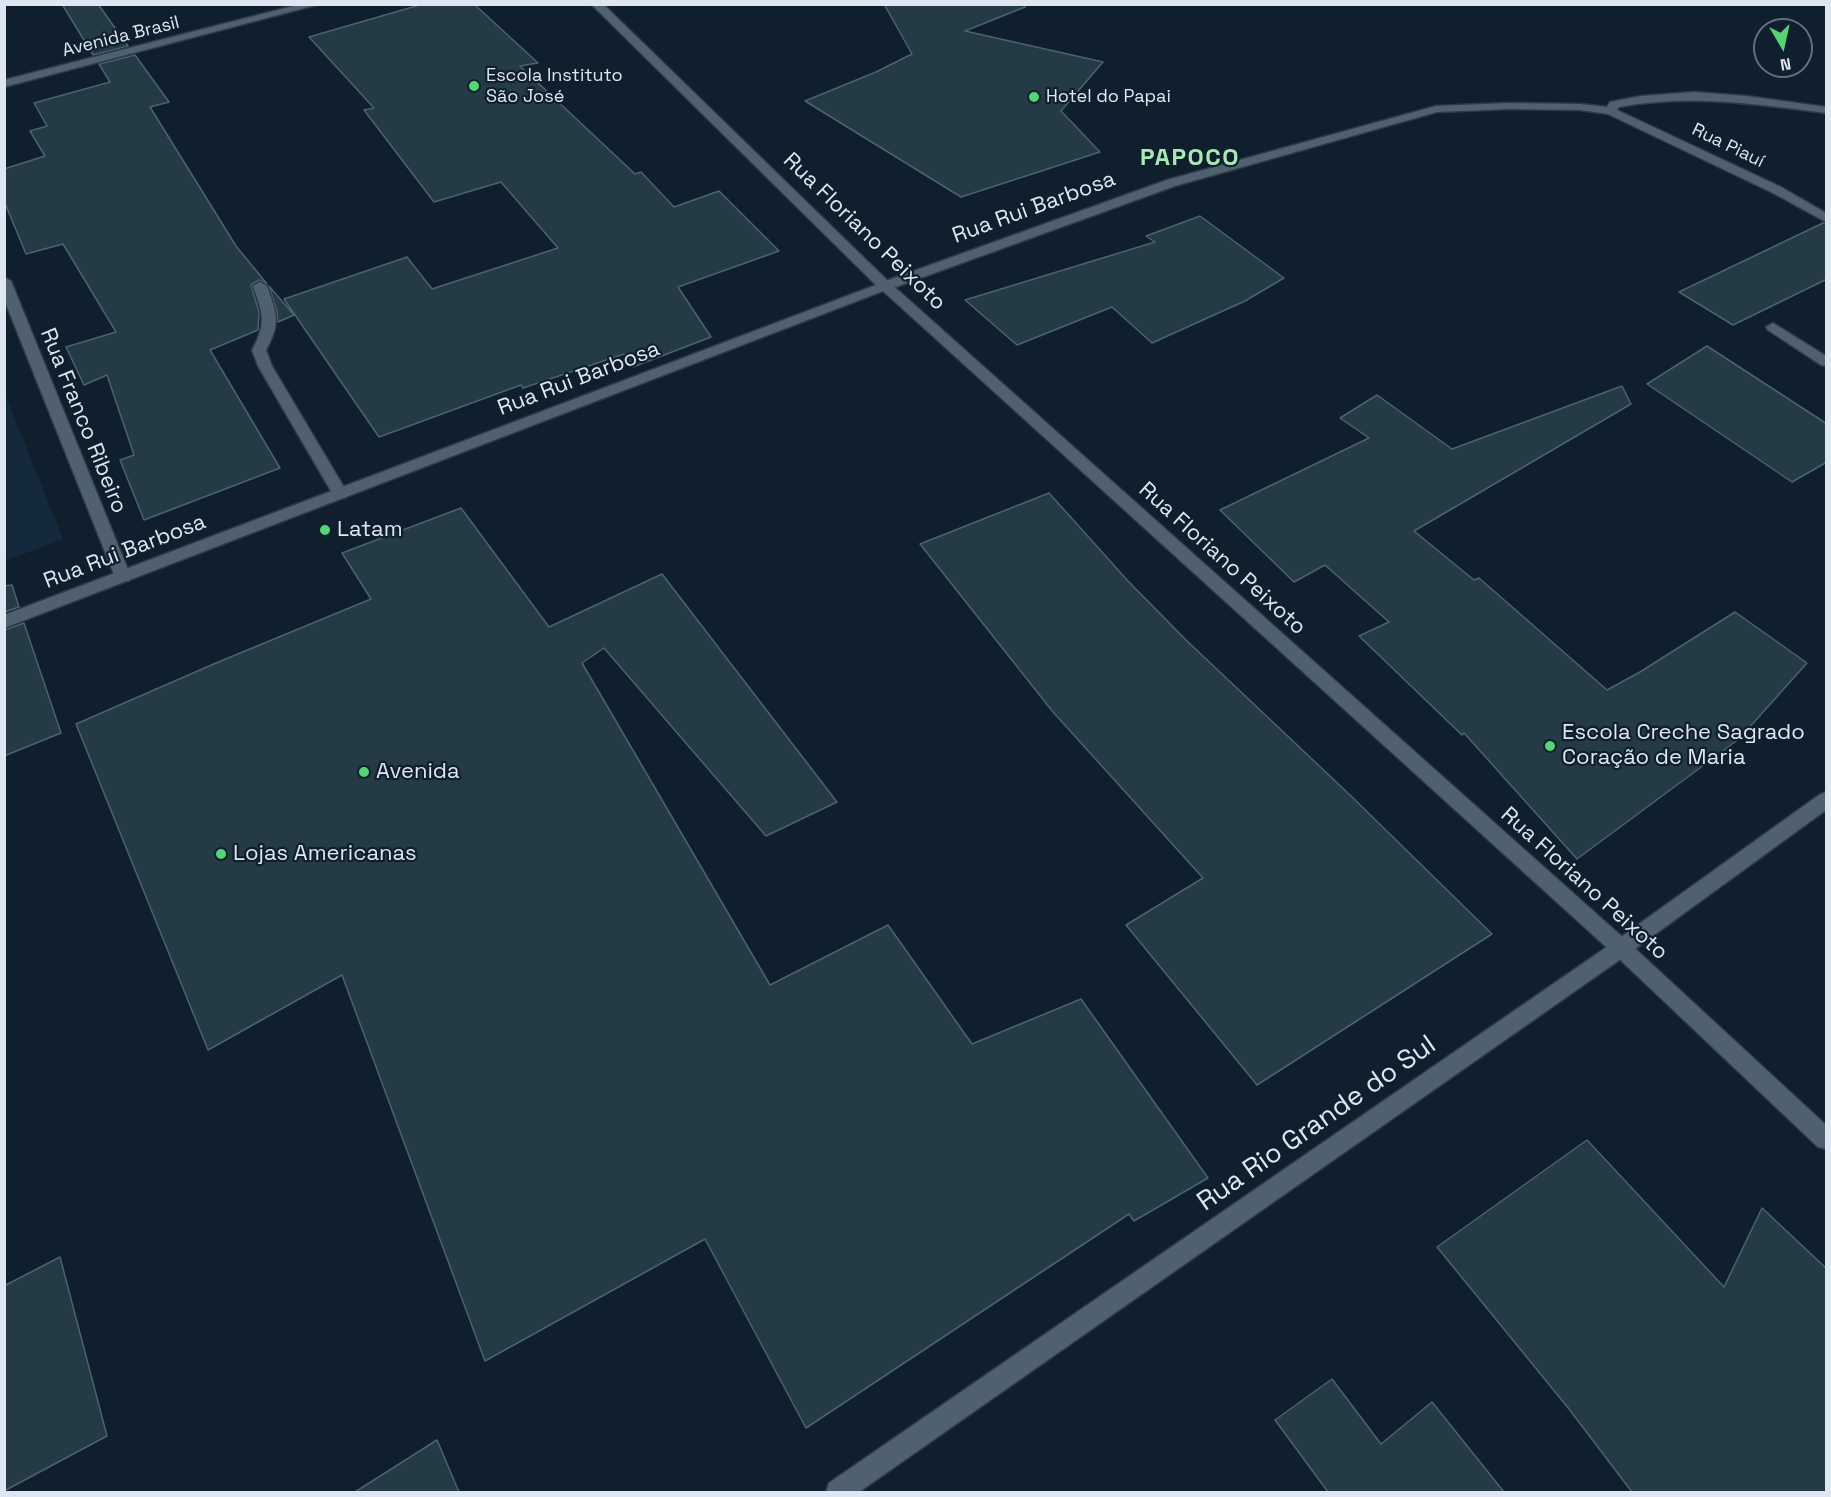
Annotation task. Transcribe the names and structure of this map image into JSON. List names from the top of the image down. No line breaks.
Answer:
{"streets":{"street":["Avenida Brasil","Rua Piauí","Rua Rui Barbosa","Rua Floriano Peixoto","Rua Franco Ribeiro","Rua Rio Grande do Sul"]},"crossings":[["Rua Piauí","Rua Rui Barbosa"],["Rua Rui Barbosa","Rua Floriano Peixoto"],["Rua Rui Barbosa","Rua Franco Ribeiro"],["Rua Floriano Peixoto","Rua Rio Grande do Sul"]],"districts":["PAPOCO"],"places":["Escola Instituto São José","Hotel do Papai","Latam","Escola Creche Sagrado Coração de Maria","Avenida","Lojas Americanas"],"north":"bottom"}
